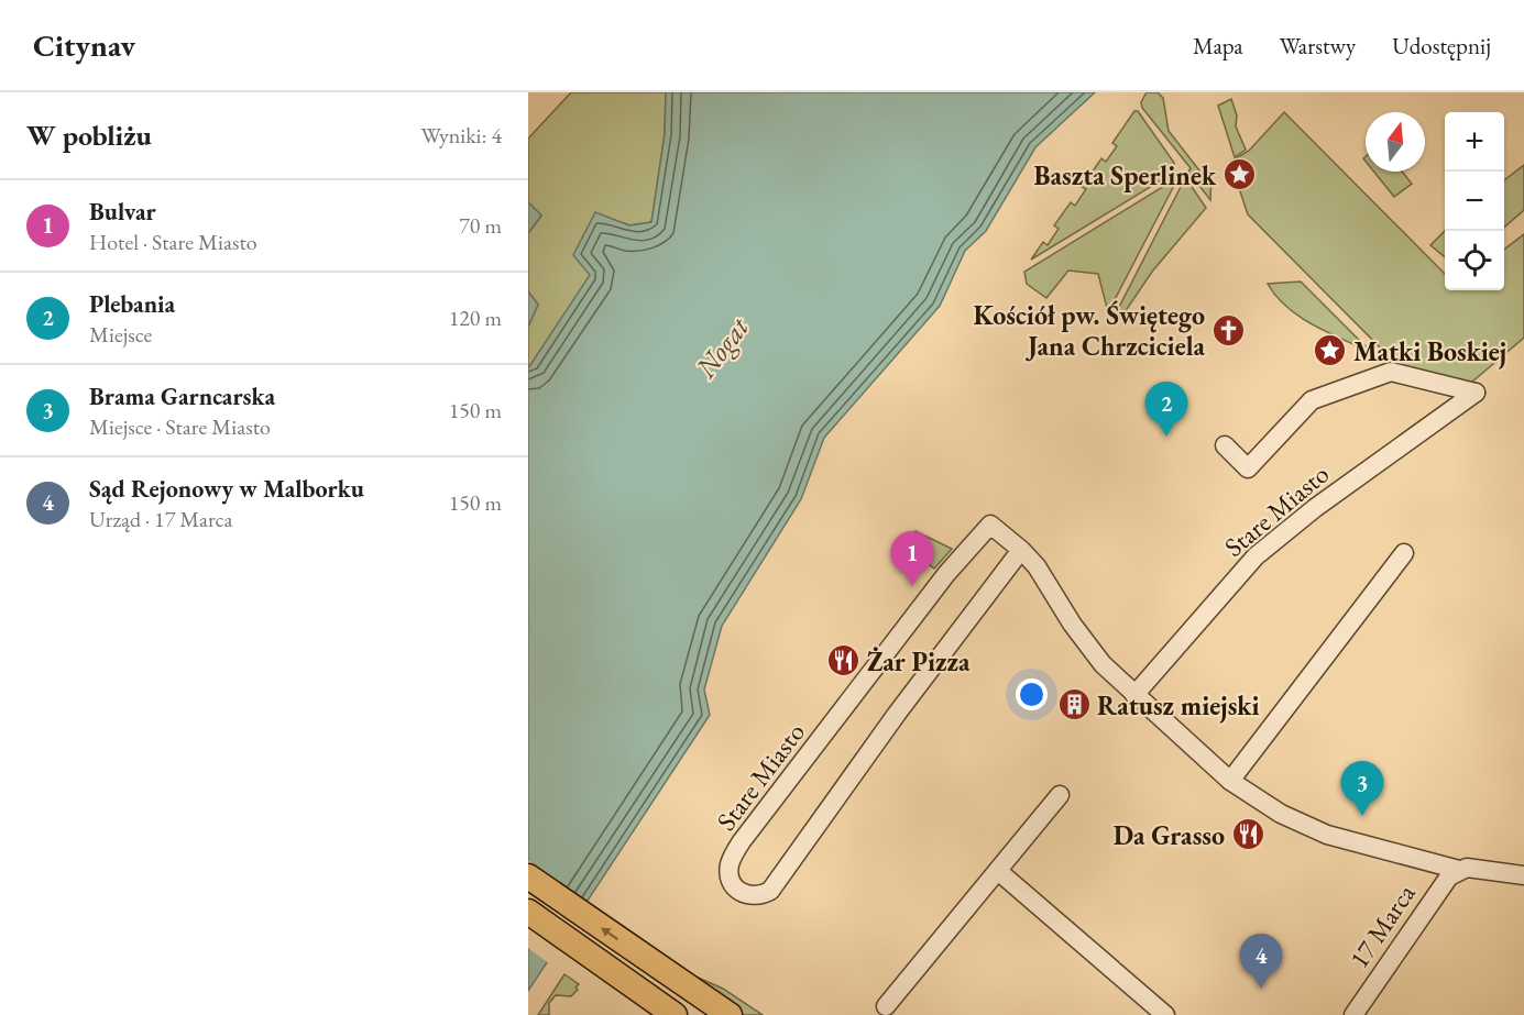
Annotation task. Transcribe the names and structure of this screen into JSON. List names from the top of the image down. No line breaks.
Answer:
{"streets":{"street":["Stare Miasto","17 Marca"]},"crossings":[["Stare Miasto","17 Marca"]],"water":["Nogat"],"places":{"place":["Baszta Sperlinek","Matki Boskiej"],"church":["Kościół pw. Świętego Jana Chrzciciela"],"restaurant":["Żar Pizza","Da Grasso"],"building":["Ratusz miejski"]},"north":"top","page":{"header":"Citynav","nav":["Mapa","Warstwy","Udostępnij"],"heading":["W pobliżu","Wyniki: 4"],"map_buttons":["+","−"],"list":[{"mark":"1","name":"Bulvar","note":"Hotel · Stare Miasto","value":"70 m"},{"mark":"2","name":"Plebania","note":"Miejsce","value":"120 m"},{"mark":"3","name":"Brama Garncarska","note":"Miejsce · Stare Miasto","value":"150 m"},{"mark":"4","name":"Sąd Rejonowy w Malborku","note":"Urząd · 17 Marca","value":"150 m"}],"pins":["2","1","3","4"]}}
